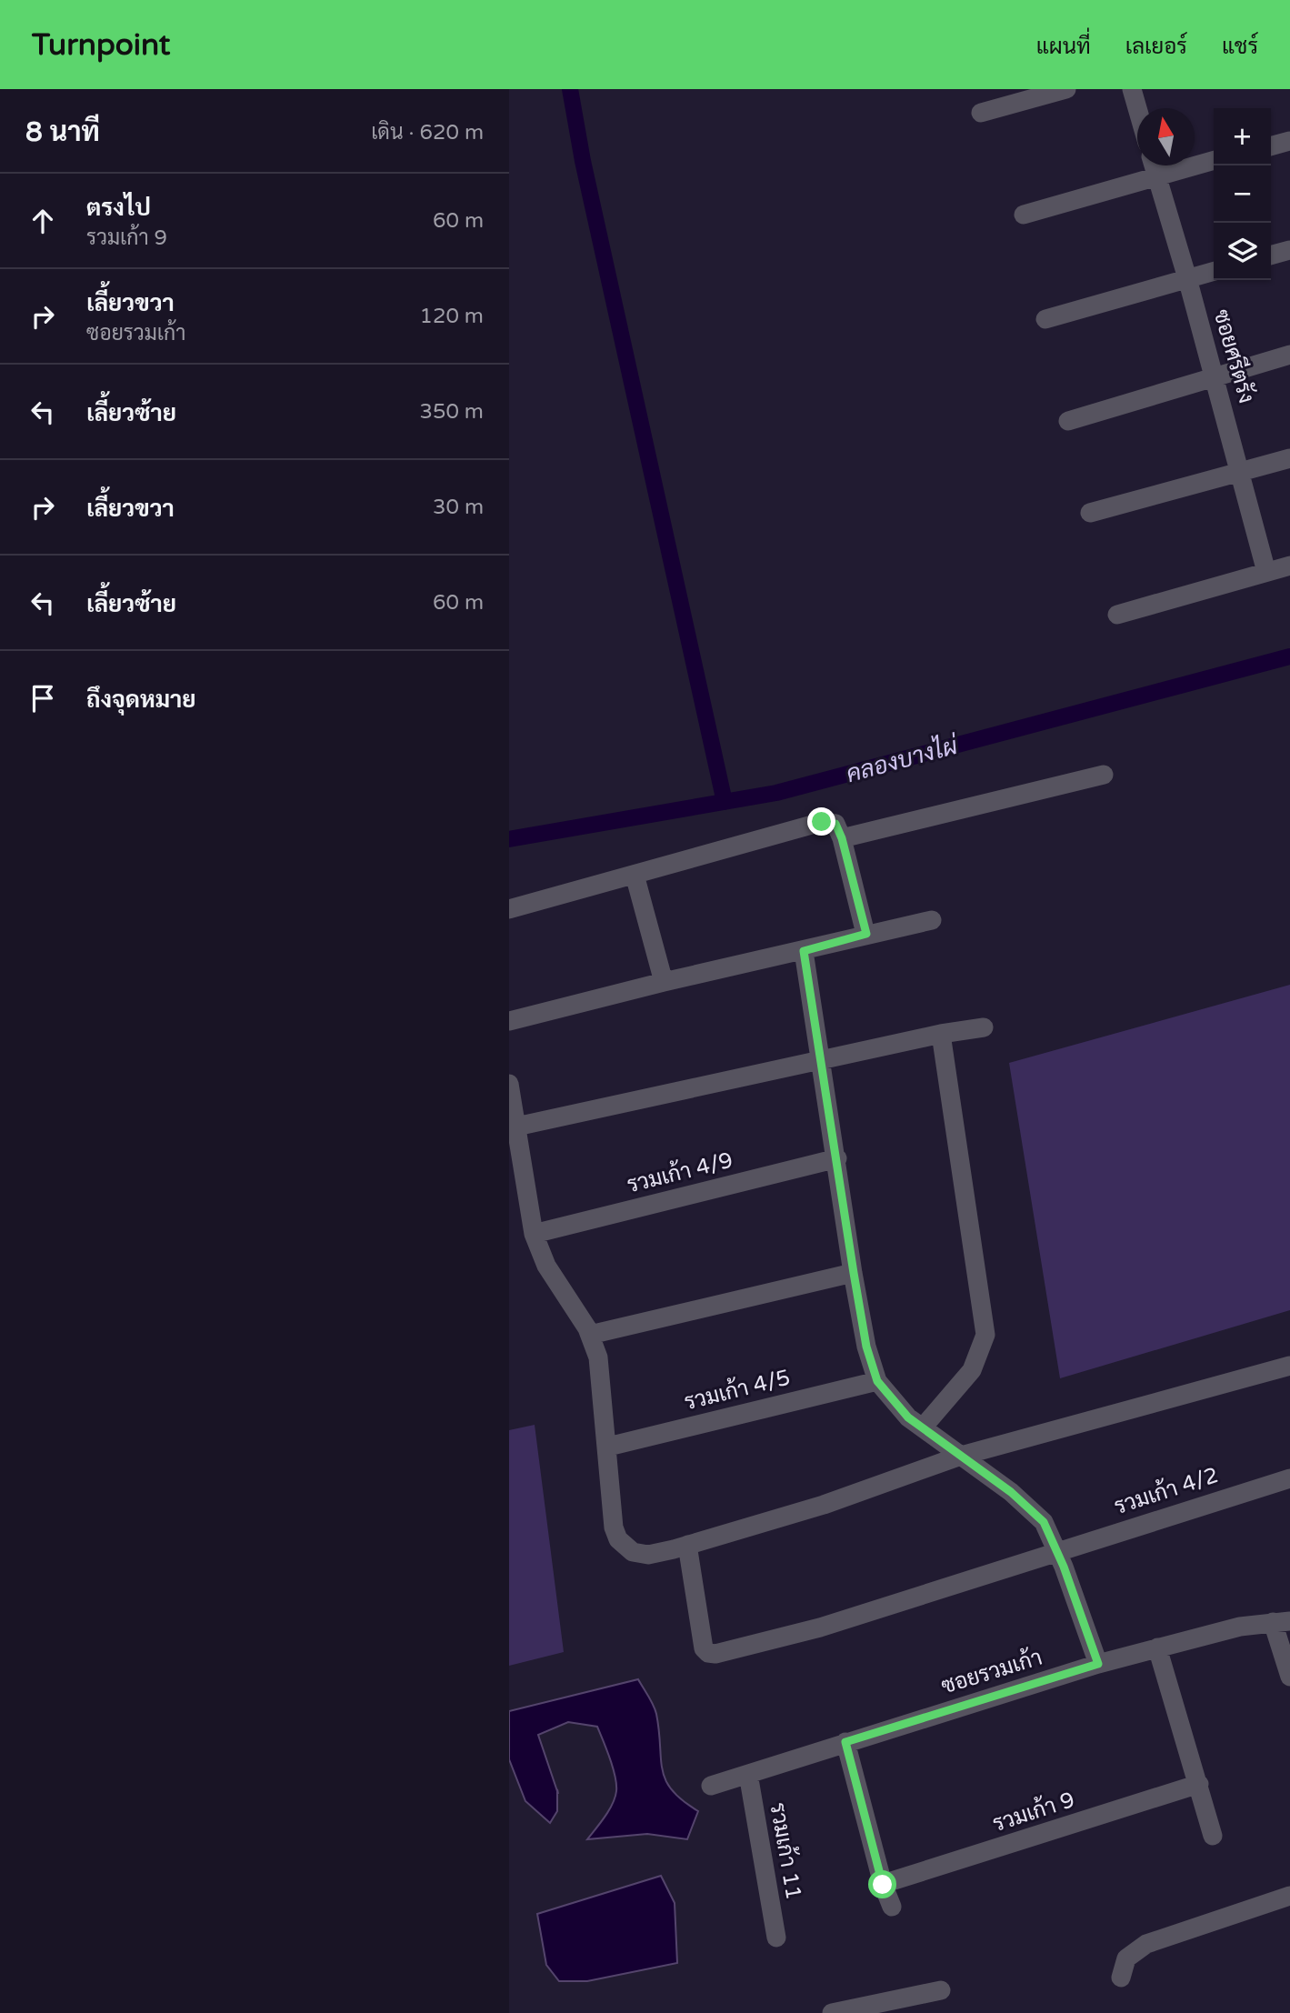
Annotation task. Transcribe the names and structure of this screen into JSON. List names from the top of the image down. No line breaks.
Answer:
{"streets":{"street":["ซอยศรีตรัง","รวมเก้า 4/9","รวมเก้า 4/5","รวมเก้า 4/2","ซอยรวมเก้า","รวมเก้า 9","รวมเก้า 11"]},"crossings":[["ซอยรวมเก้า","รวมเก้า 11"]],"water":["คลองบางไผ่"],"north":"top","page":{"header":"Turnpoint","nav":["แผนที่","เลเยอร์","แชร์"],"heading":["8 นาที","เดิน · 620 m"],"map_buttons":["+","−"],"list":[["ตรงไป","รวมเก้า 9","60 m"],["เลี้ยวขวา","ซอยรวมเก้า","120 m"],["เลี้ยวซ้าย","350 m"],["เลี้ยวขวา","30 m"],["เลี้ยวซ้าย","60 m"],"ถึงจุดหมาย"]}}
